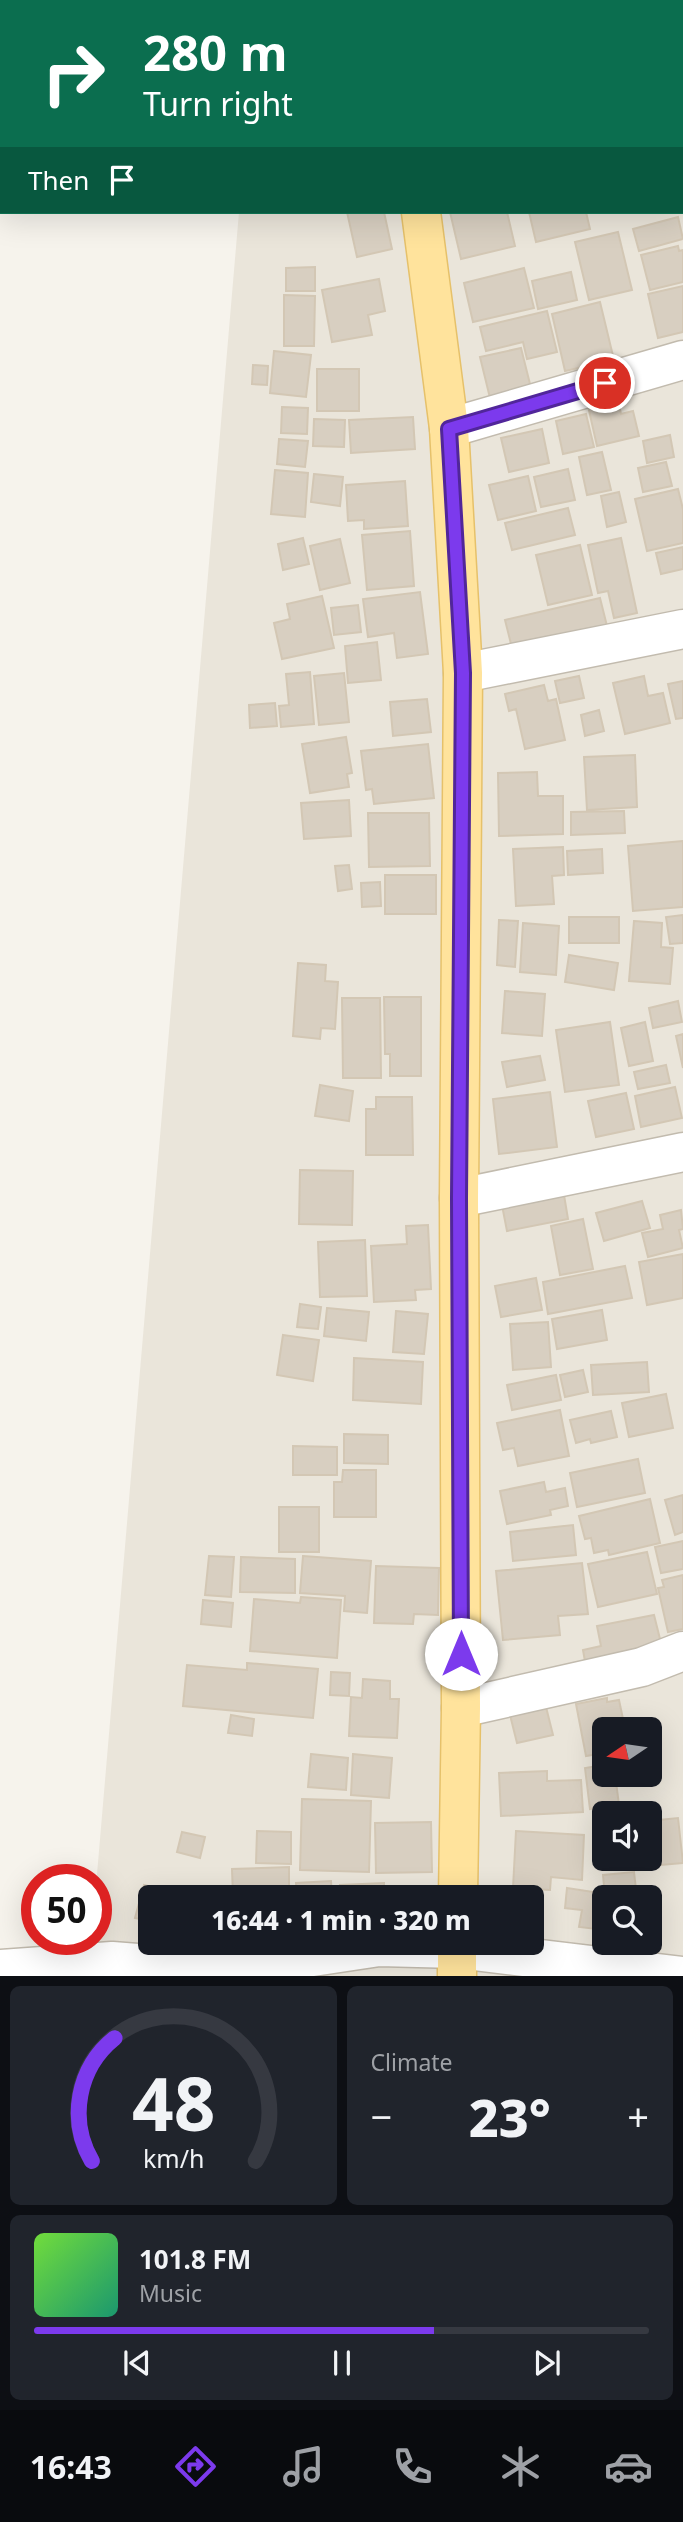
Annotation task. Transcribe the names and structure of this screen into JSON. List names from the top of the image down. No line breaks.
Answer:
{"north":"left","page":{"turn":["280 m","Turn right"],"then":"Then","limit":"50","trip":"16:44 · 1 min · 320 m","tile":"Climate","heat":["−","23°","+"],"song":["101.8 FM","Music"],"tabs":"16:43","gauge":["48","km/h"]}}
